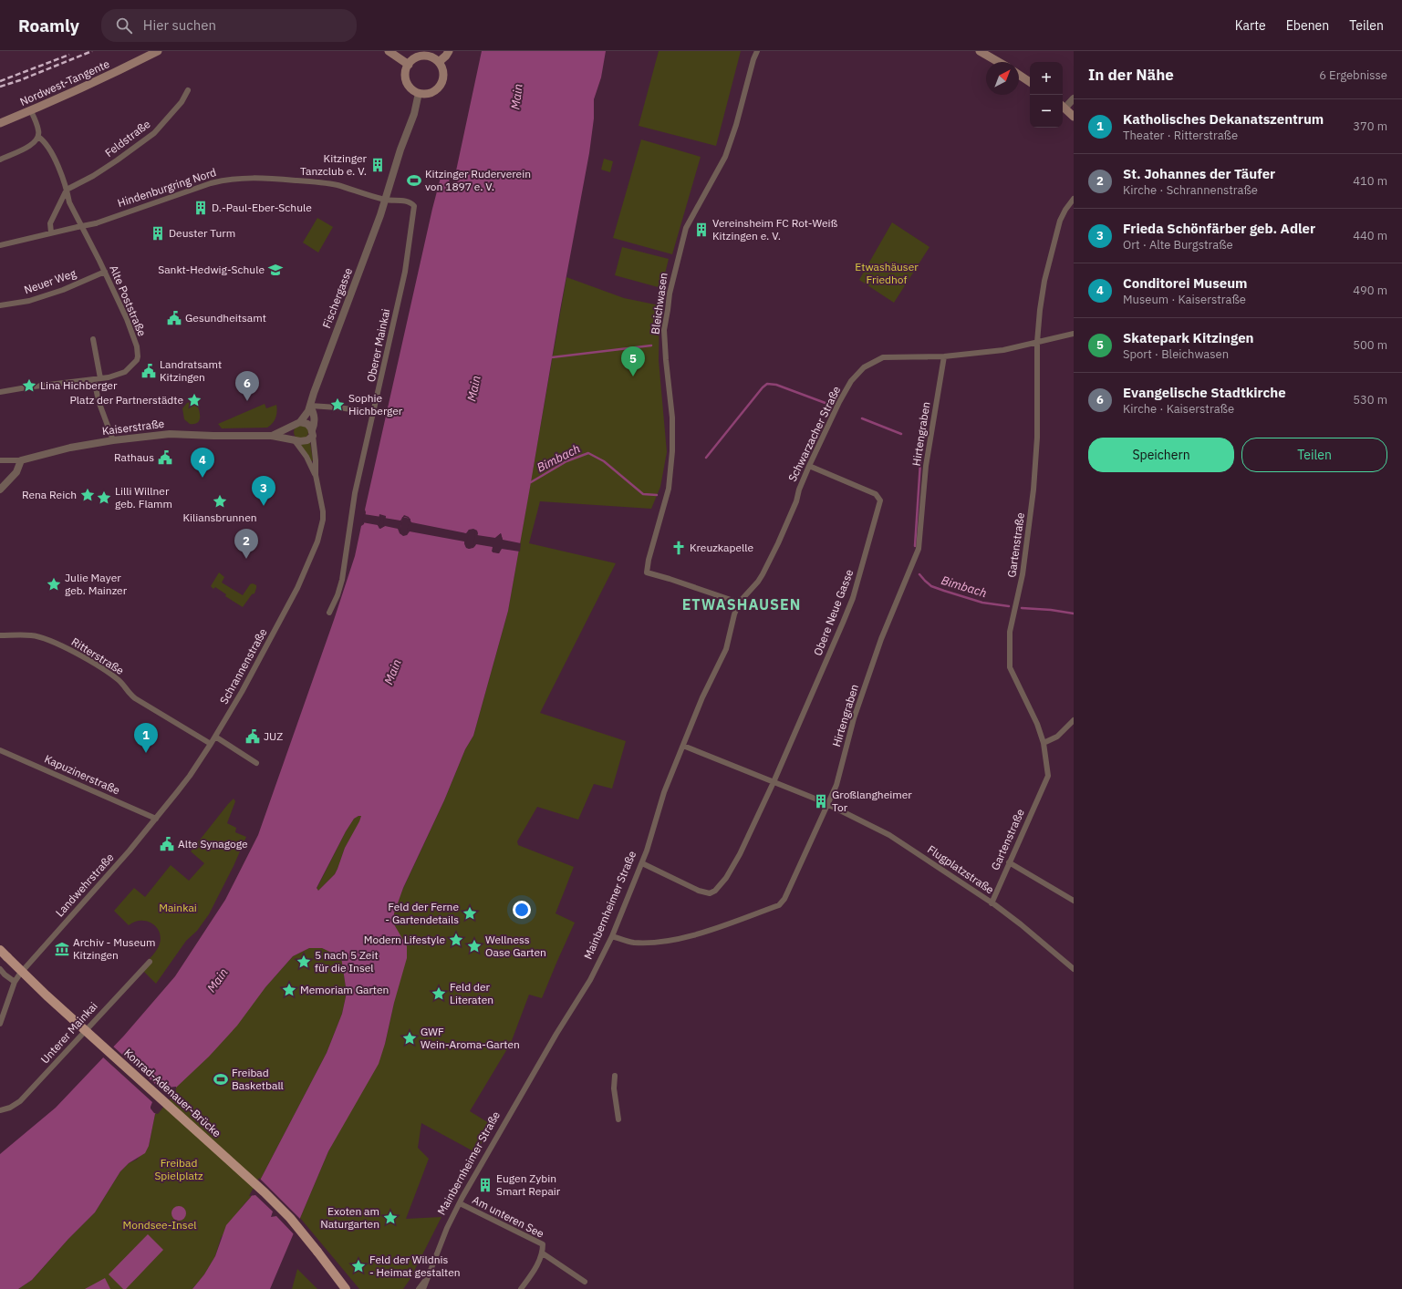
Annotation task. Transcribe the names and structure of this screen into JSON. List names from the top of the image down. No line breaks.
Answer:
{"streets":{"main road":["Nordwest-Tangente","Konrad-Adenauer-Brücke"],"street":["Feldstraße","Hindenburgring Nord","Neuer Weg","Fischergasse","Alte Poststraße","Bleichwasen","Oberer Mainkai","Kaiserstraße","Schwarzacher Straße","Hirtengraben","Gartenstraße","Obere Neue Gasse","Ritterstraße","Schrannenstraße","Kapuzinerstraße","Flugplatzstraße","Landwehrstraße","Mainbernheimer Straße","Unterer Mainkai","Am unteren See"]},"crossings":[["Nordwest-Tangente","Alte Poststraße"],["Feldstraße","Alte Poststraße"],["Hindenburgring Nord","Fischergasse"],["Hindenburgring Nord","Oberer Mainkai"],["Neuer Weg","Alte Poststraße"],["Fischergasse","Oberer Mainkai"],["Fischergasse","Kaiserstraße"],["Bleichwasen","Schwarzacher Straße"],["Bleichwasen","Mainbernheimer Straße"],["Schwarzacher Straße","Hirtengraben"],["Schwarzacher Straße","Gartenstraße"],["Schwarzacher Straße","Obere Neue Gasse"],["Schwarzacher Straße","Mainbernheimer Straße"],["Hirtengraben","Flugplatzstraße"],["Hirtengraben","Mainbernheimer Straße"],["Gartenstraße","Flugplatzstraße"],["Obere Neue Gasse","Mainbernheimer Straße"],["Ritterstraße","Schrannenstraße"],["Schrannenstraße","Kapuzinerstraße"],["Schrannenstraße","Landwehrstraße"],["Kapuzinerstraße","Landwehrstraße"],["Mainbernheimer Straße","Am unteren See"]],"districts":["ETWASHAUSEN"],"water":["Main","Bimbach"],"parks":["Etwashäuser Friedhof","Mainkai","Freibad Spielplatz","Mondsee-Insel"],"places":{"building":["Kitzinger Tanzclub e. V.","D.-Paul-Eber-Schule","Vereinsheim FC Rot-Weiß Kitzingen e. V.","Deuster Turm","Großlangheimer Tor","Eugen Zybin Smart Repair"],"sports":["Kitzinger Ruderverein von 1897 e. V.","Freibad Basketball"],"school or university":["Sankt-Hedwig-Schule"],"public building":["Gesundheitsamt","Landratsamt Kitzingen","Rathaus","JUZ","Alte Synagoge"],"place":["Lina Hichberger","Platz der Partnerstädte","Sophie Hichberger","Rena Reich","Lilli Willner geb. Flamm","Kiliansbrunnen","Julie Mayer geb. Mainzer","Feld der Ferne - Gartendetails","Modern Lifestyle","Wellness Oase Garten","5 nach 5 Zeit für die Insel","Memoriam Garten","Feld der Literaten","GWF Wein-Aroma-Garten","Exoten am Naturgarten","Feld der Wildnis - Heimat gestalten"],"church":["Kreuzkapelle"],"museum":["Archiv - Museum Kitzingen"]},"north":"top right","page":{"header":"Roamly","search":"Hier suchen","nav":["Karte","Ebenen","Teilen"],"heading":["In der Nähe","6 Ergebnisse"],"map_buttons":["+","−"],"list":[{"mark":"1","name":"Katholisches Dekanatszentrum","note":"Theater · Ritterstraße","value":"370 m"},{"mark":"2","name":"St. Johannes der Täufer","note":"Kirche · Schrannenstraße","value":"410 m"},{"mark":"3","name":"Frieda Schönfärber geb. Adler","note":"Ort · Alte Burgstraße","value":"440 m"},{"mark":"4","name":"Conditorei Museum","note":"Museum · Kaiserstraße","value":"490 m"},{"mark":"5","name":"Skatepark Kitzingen","note":"Sport · Bleichwasen","value":"500 m"},{"mark":"6","name":"Evangelische Stadtkirche","note":"Kirche · Kaiserstraße","value":"530 m"}],"pins":["5","6","4","3","2","1"],"buttons":["Speichern","Teilen"]}}
